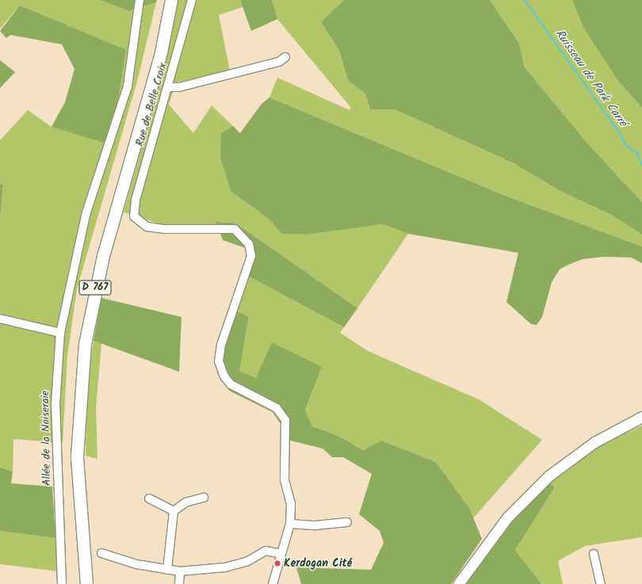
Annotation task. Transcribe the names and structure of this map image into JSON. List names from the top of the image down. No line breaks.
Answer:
{"streets":{"highway":["D 767"],"street":["Rue de Belle Croix","Allée de la Noiseraie"]},"water":["Ruisseau de Park Carré"],"places":["Kerdogan Cité"]}
